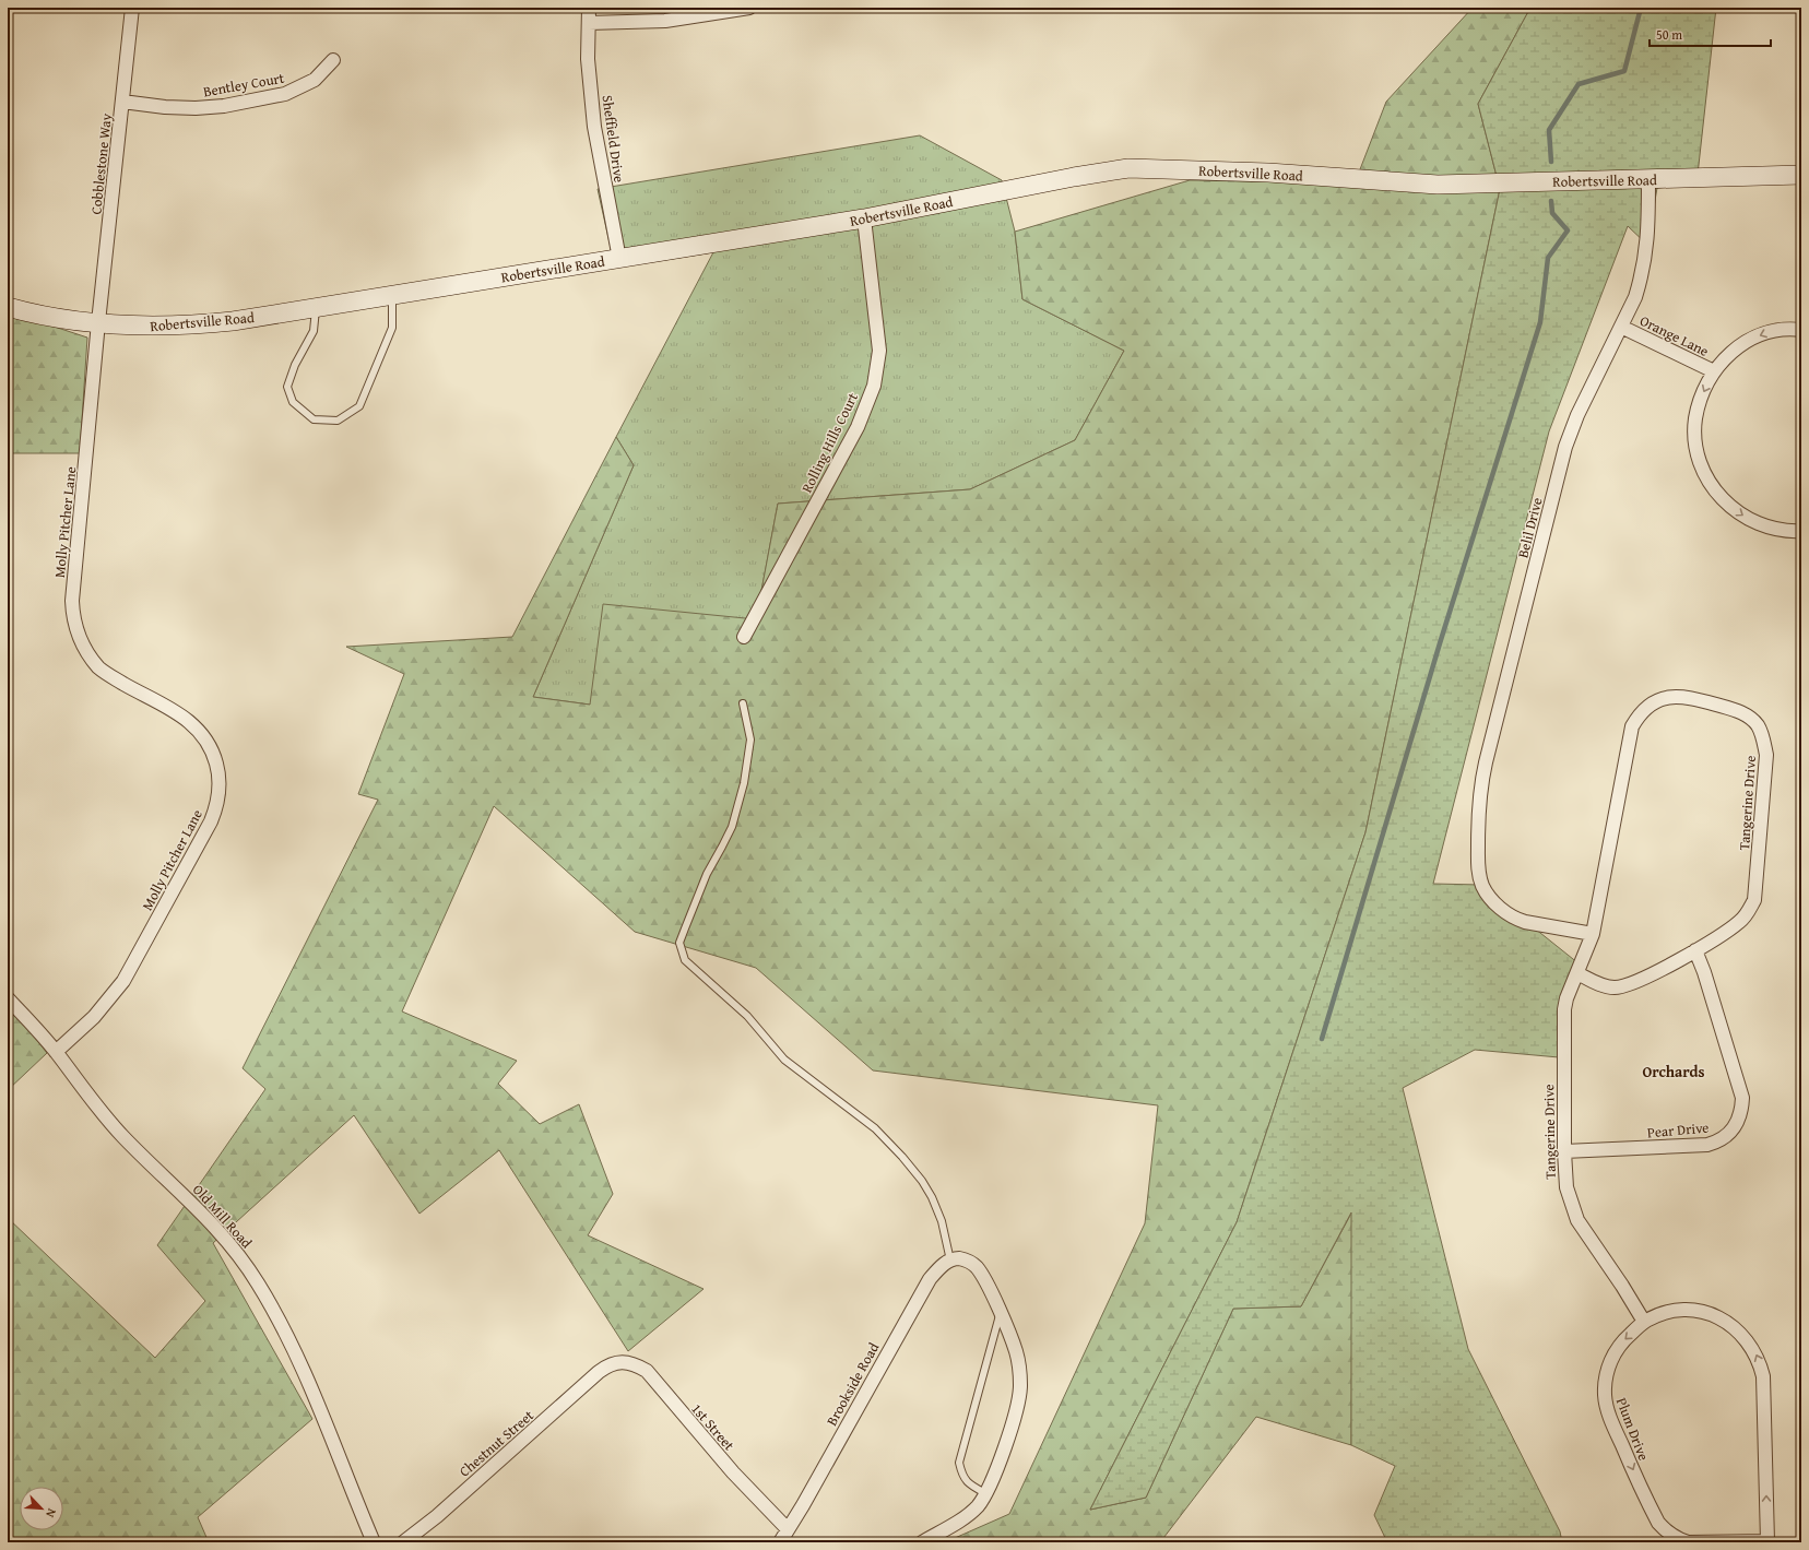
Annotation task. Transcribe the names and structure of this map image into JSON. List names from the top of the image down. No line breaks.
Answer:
{"streets":{"street":["Bentley Court","Sheffield Drive","Cobblestone Way","Robertsville Road","Orange Lane","Rolling Hills Court","Molly Pitcher Lane","Belil Drive","Tangerine Drive","Pear Drive","Old Mill Road","Brookside Road","1st Street","Plum Drive","Chestnut Street"]},"crossings":[["Bentley Court","Cobblestone Way"],["Sheffield Drive","Robertsville Road"],["Cobblestone Way","Robertsville Road"],["Cobblestone Way","Molly Pitcher Lane"],["Robertsville Road","Rolling Hills Court"],["Robertsville Road","Molly Pitcher Lane"],["Robertsville Road","Belil Drive"],["Orange Lane","Belil Drive"],["Molly Pitcher Lane","Old Mill Road"],["Belil Drive","Tangerine Drive"],["Tangerine Drive","Pear Drive"],["Tangerine Drive","Plum Drive"],["Brookside Road","1st Street"],["1st Street","Chestnut Street"]],"districts":["Orchards"],"scale_bar":"50 m","north":"bottom right"}
